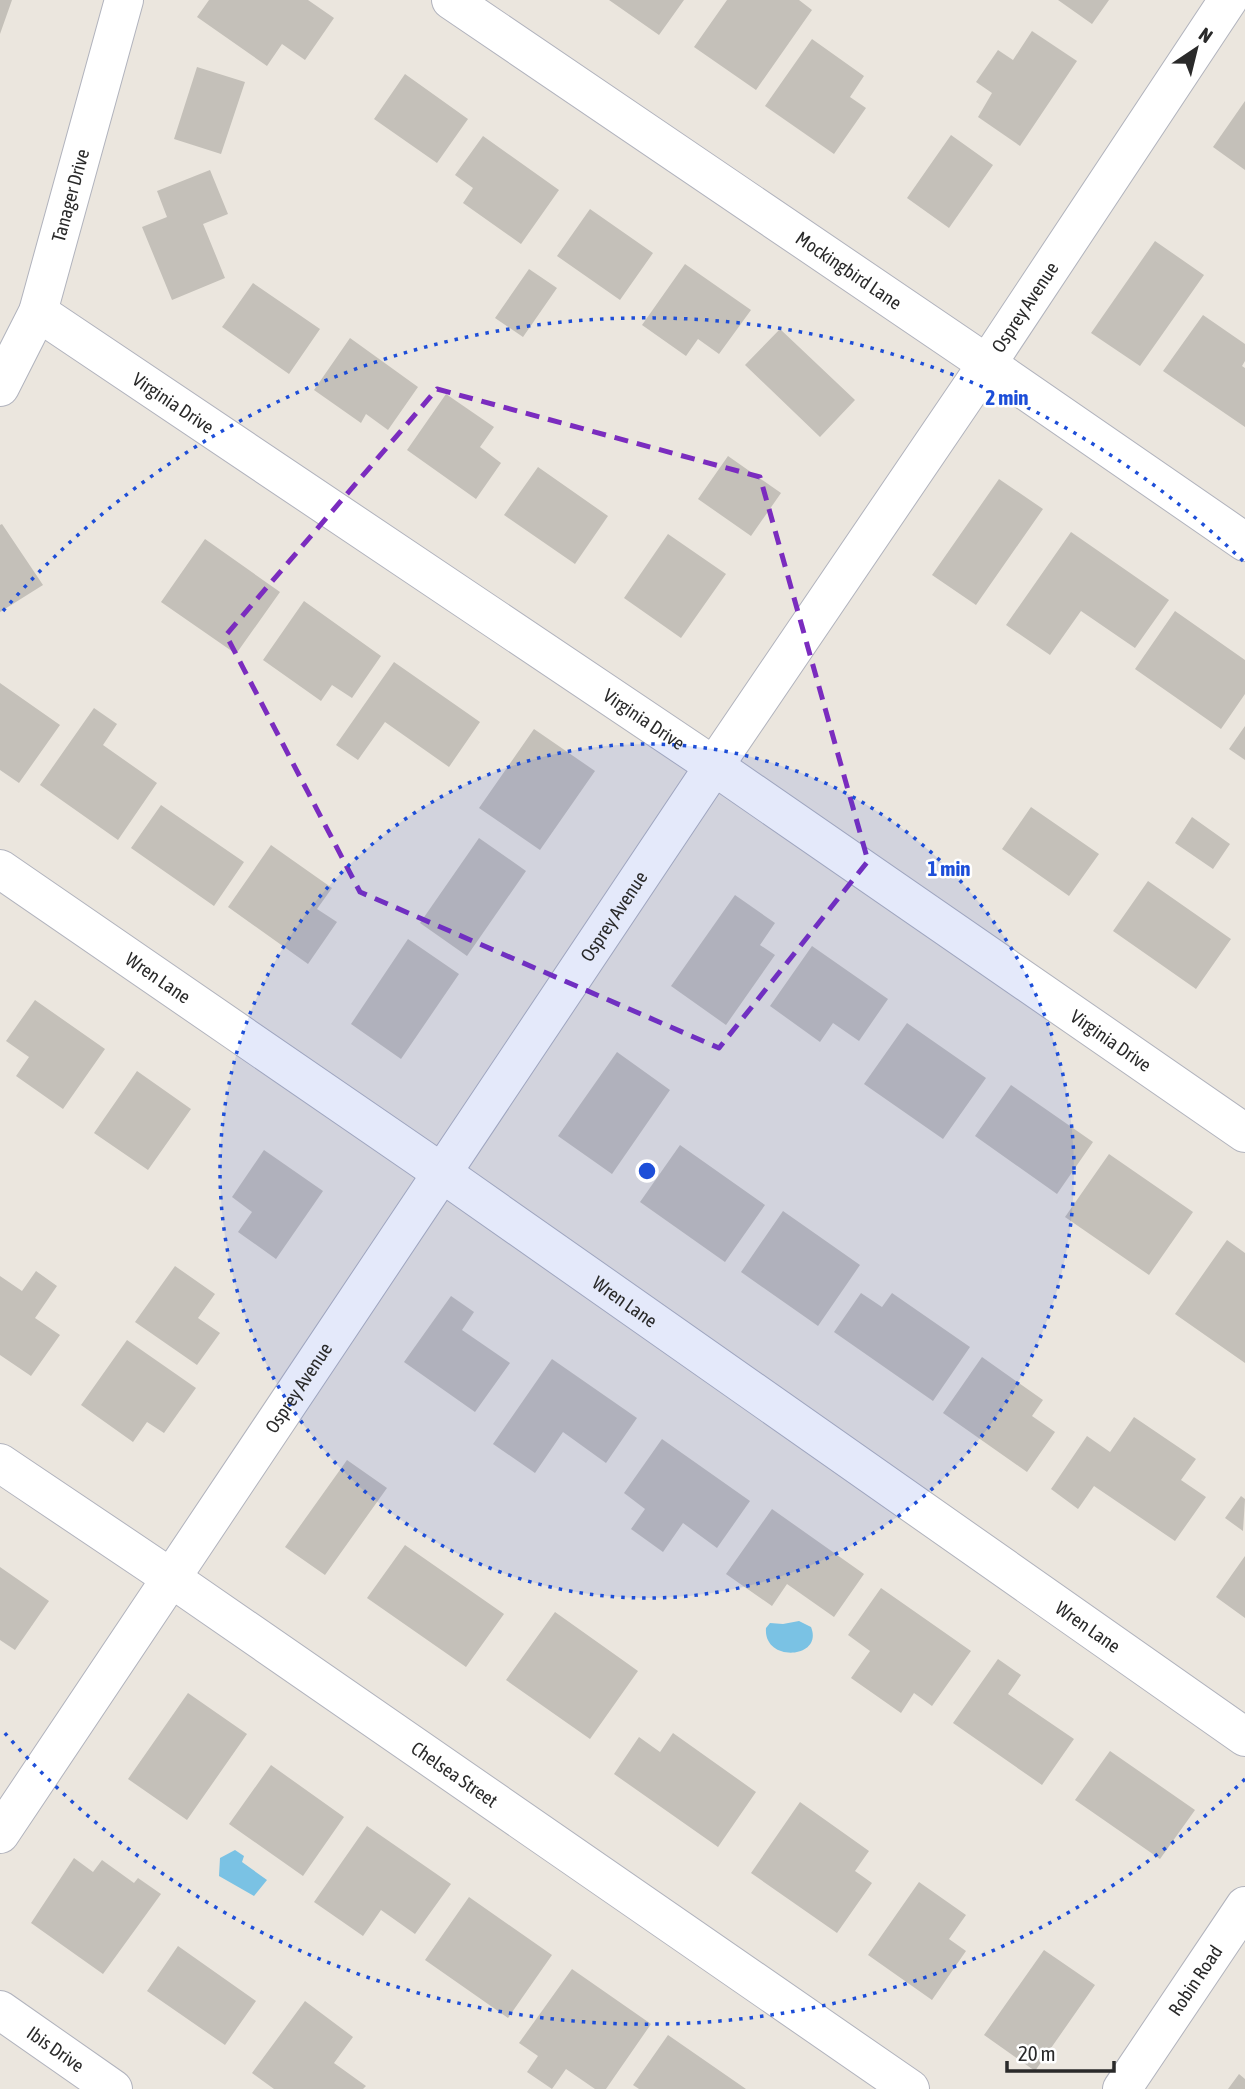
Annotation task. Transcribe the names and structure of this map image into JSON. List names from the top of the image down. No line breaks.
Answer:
{"streets":{"street":["Tanager Drive","Mockingbird Lane","Osprey Avenue","Virginia Drive","Wren Lane","Chelsea Street","Robin Road","Ibis Drive"]},"crossings":[["Tanager Drive","Virginia Drive"],["Mockingbird Lane","Osprey Avenue"],["Osprey Avenue","Virginia Drive"],["Osprey Avenue","Wren Lane"],["Osprey Avenue","Chelsea Street"]],"scale_bar":"20 m","north":"top right","rings":["2 min","1 min"]}
